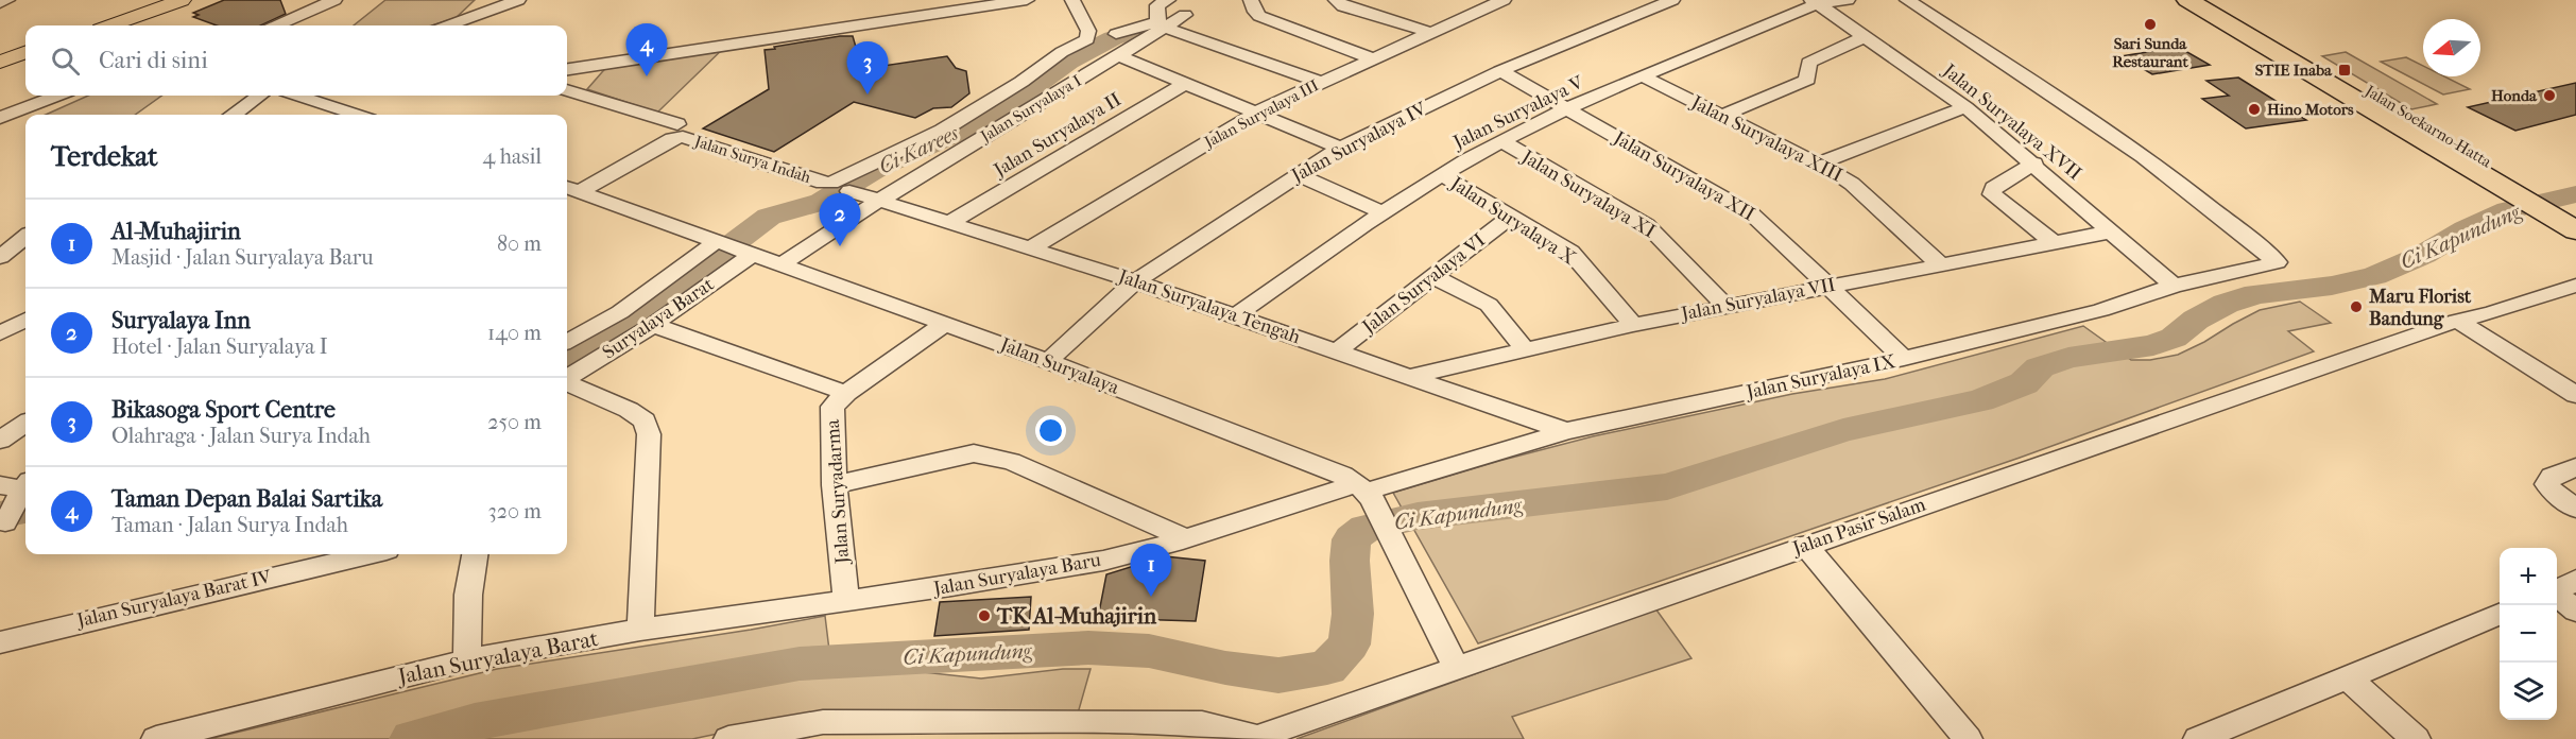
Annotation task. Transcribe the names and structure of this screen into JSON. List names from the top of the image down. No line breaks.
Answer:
{"streets":{"highway":["Jalan Soekarno-Hatta"],"street":["Jalan Suryalaya I","Jalan Suryalaya V","Jalan Suryalaya III","Jalan Suryalaya XVII","Jalan Suryalaya II","Jalan Suryalaya XIII","Jalan Suryalaya IV","Jalan Surya Indah","Jalan Suryalaya XII","Jalan Suryalaya XI","Jalan Suryalaya X","Jalan Suryalaya VI","Jalan Suryalaya VII","Jalan Suryalaya Tengah","Suryalaya Barat","Jalan Suryalaya","Jalan Suryalaya IX","Jalan Suryadarma","Jalan Pasir Salam","Jalan Suryalaya Baru","Jalan Suryalaya Barat IV","Jalan Suryalaya Barat"]},"crossings":[["Jalan Suryalaya I","Jalan Suryalaya Tengah"],["Jalan Suryalaya I","Jalan Suryalaya"],["Jalan Suryalaya V","Jalan Suryalaya XVII"],["Jalan Suryalaya V","Jalan Suryalaya XIII"],["Jalan Suryalaya V","Jalan Suryalaya XII"],["Jalan Suryalaya V","Jalan Suryalaya XI"],["Jalan Suryalaya V","Jalan Suryalaya X"],["Jalan Suryalaya V","Jalan Suryalaya Tengah"],["Jalan Suryalaya III","Jalan Suryalaya Tengah"],["Jalan Suryalaya XVII","Jalan Suryalaya VII"],["Jalan Suryalaya XVII","Jalan Suryalaya IX"],["Jalan Suryalaya II","Jalan Suryalaya Tengah"],["Jalan Suryalaya XIII","Jalan Suryalaya VII"],["Jalan Suryalaya IV","Jalan Suryalaya XII"],["Jalan Suryalaya IV","Jalan Suryalaya Tengah"],["Jalan Suryalaya IV","Jalan Suryalaya"],["Jalan Surya Indah","Jalan Suryalaya"],["Jalan Suryalaya XII","Jalan Suryalaya VII"],["Jalan Suryalaya XII","Jalan Suryalaya IX"],["Jalan Suryalaya XI","Jalan Suryalaya VII"],["Jalan Suryalaya X","Jalan Suryalaya VI"],["Jalan Suryalaya X","Jalan Suryalaya VII"],["Jalan Suryalaya VI","Jalan Suryalaya Tengah"],["Jalan Suryalaya VII","Jalan Suryalaya Tengah"],["Jalan Suryalaya Tengah","Jalan Suryalaya IX"],["Suryalaya Barat","Jalan Suryalaya"],["Jalan Suryalaya","Jalan Suryalaya IX"],["Jalan Suryalaya","Jalan Suryadarma"],["Jalan Suryalaya","Jalan Suryalaya Baru"],["Jalan Suryalaya IX","Jalan Suryalaya Baru"],["Jalan Suryadarma","Jalan Suryalaya Baru"],["Jalan Suryadarma","Jalan Suryalaya Barat"],["Jalan Suryalaya Baru","Jalan Suryalaya Barat"]],"water":["Ci Karees","Ci Kapundung"],"places":{"other":["Sari Sunda Restaurant","Honda","Hino Motors","Maru Florist Bandung","TK Al-Muhajirin"],"transit":["STIE Inaba"]},"north":"left","page":{"pins":["4","3","2","1"],"search":"Cari di sini","heading":["Terdekat","4 hasil"],"list":[{"mark":"1","name":"Al-Muhajirin","note":"Masjid · Jalan Suryalaya Baru","value":"80 m"},{"mark":"2","name":"Suryalaya Inn","note":"Hotel · Jalan Suryalaya I","value":"140 m"},{"mark":"3","name":"Bikasoga Sport Centre","note":"Olahraga · Jalan Surya Indah","value":"250 m"},{"mark":"4","name":"Taman Depan Balai Sartika","note":"Taman · Jalan Surya Indah","value":"320 m"}],"map_buttons":["+","−"]}}
